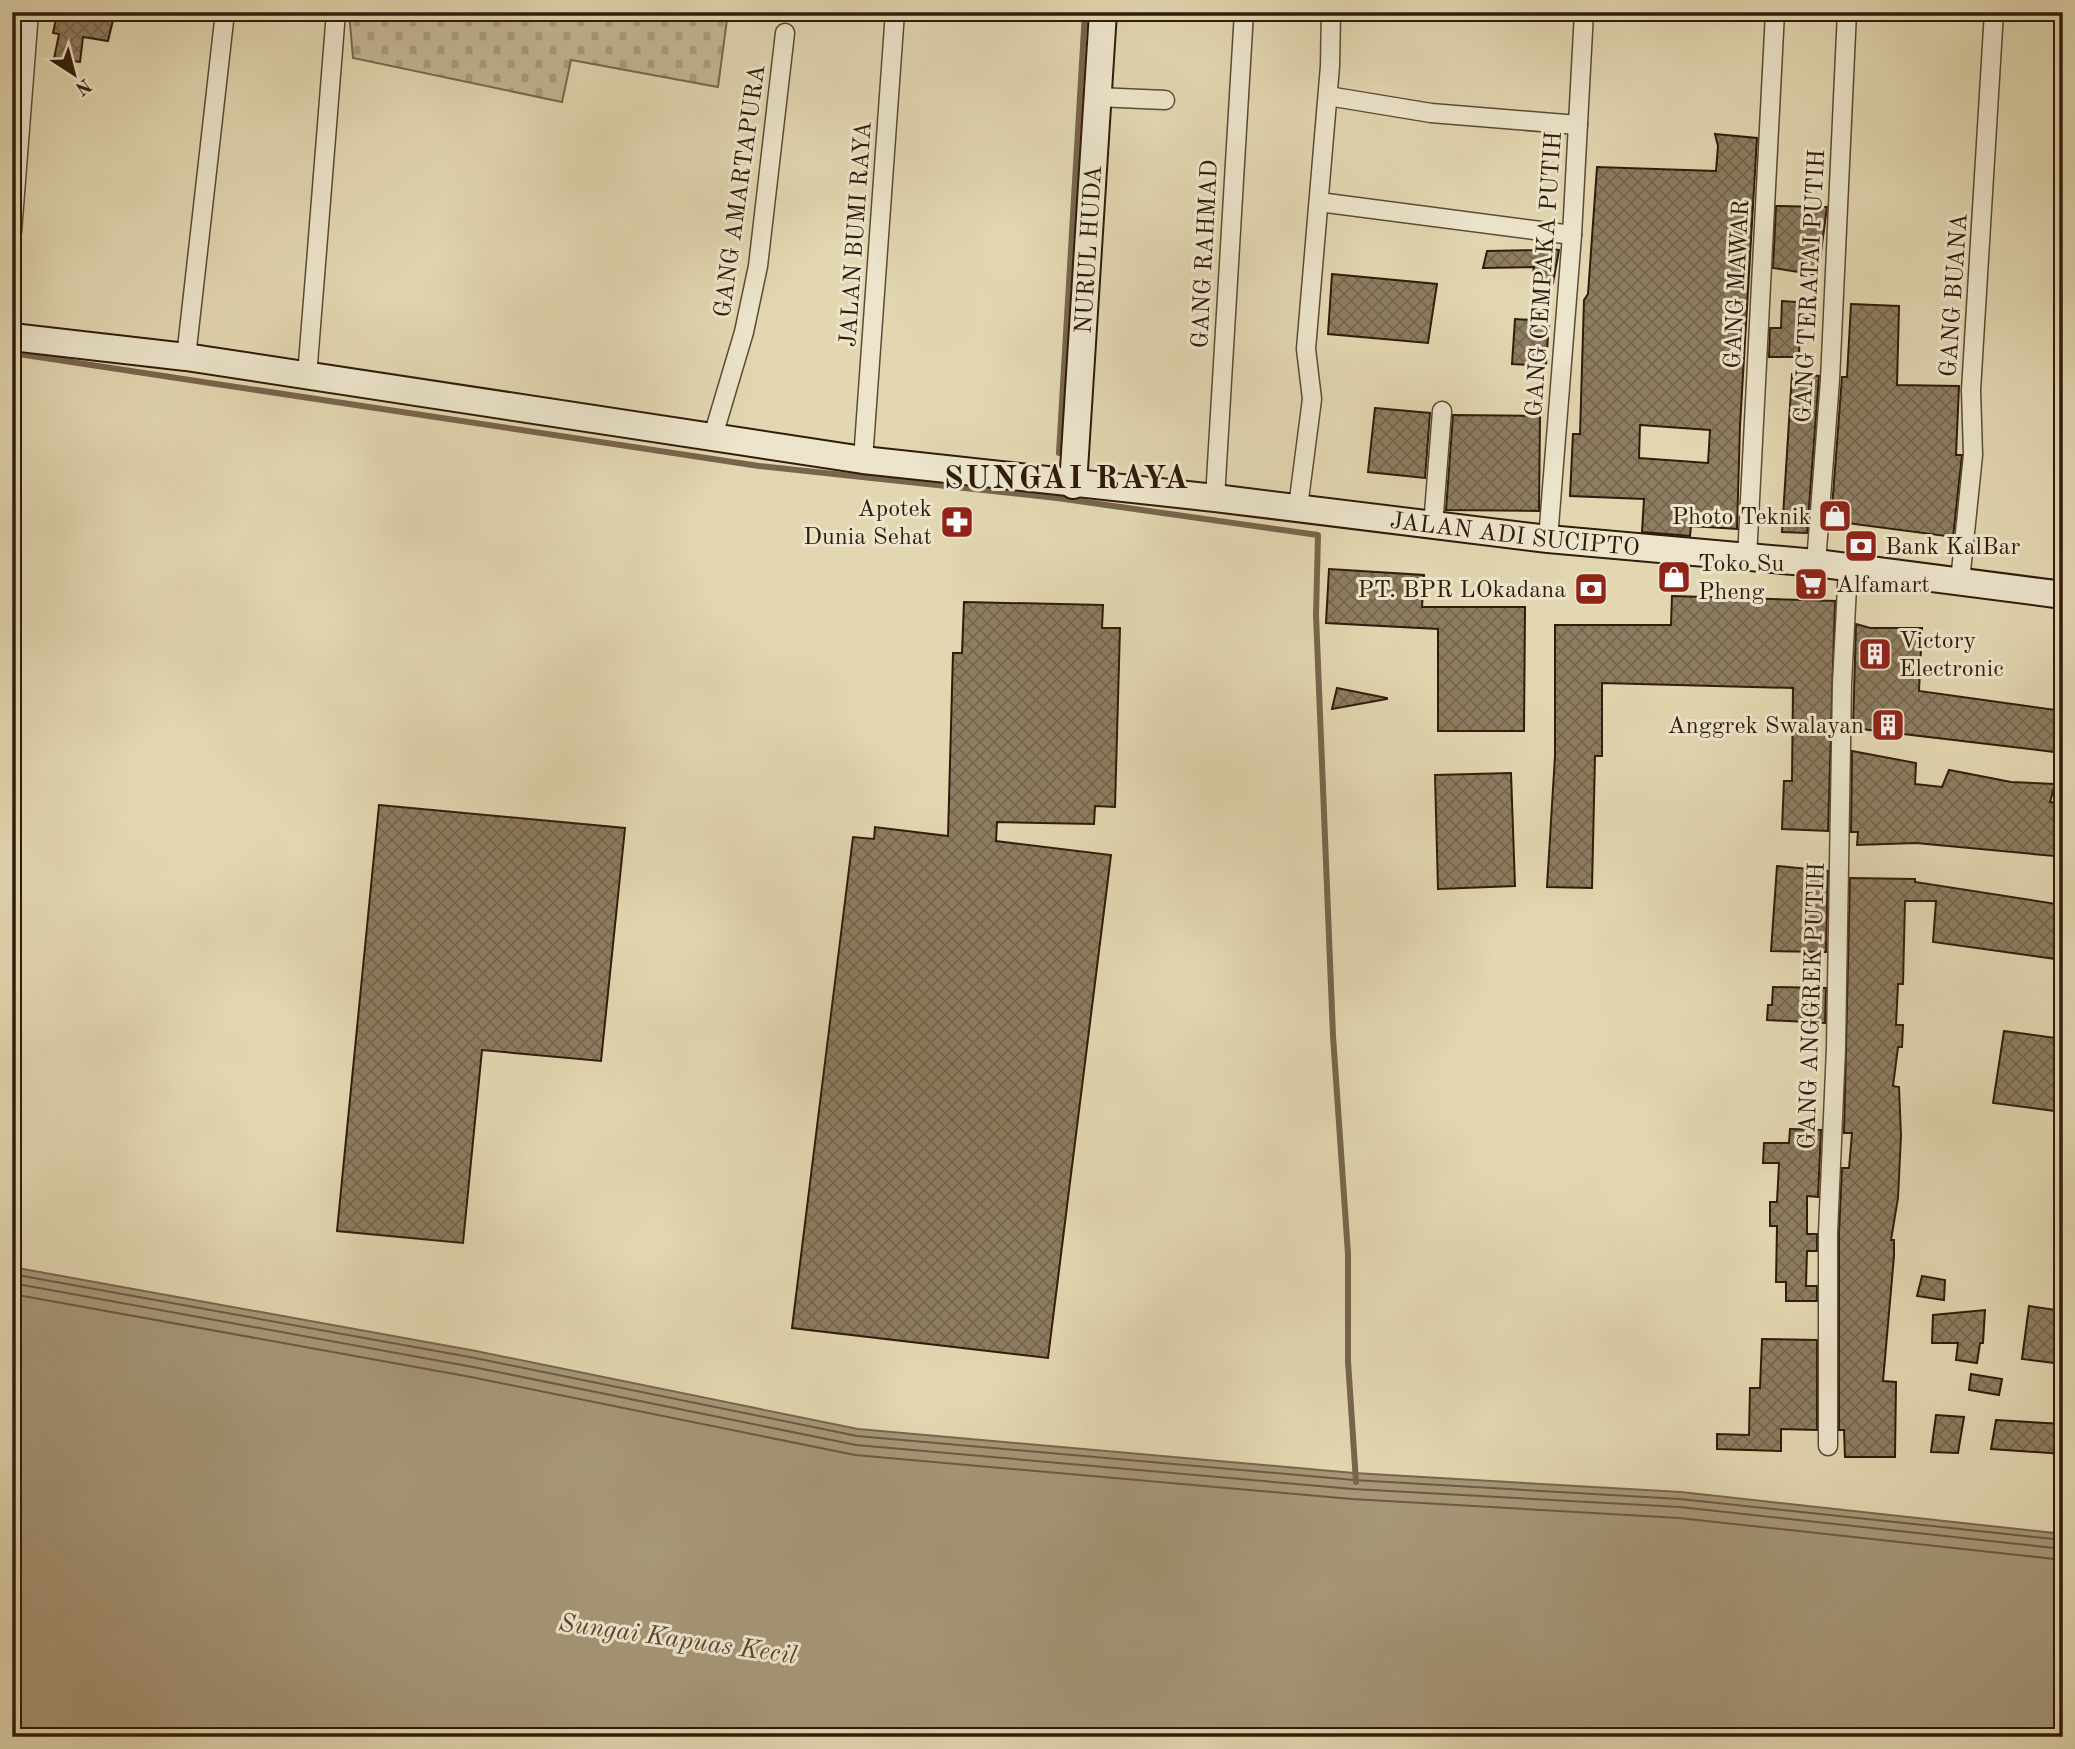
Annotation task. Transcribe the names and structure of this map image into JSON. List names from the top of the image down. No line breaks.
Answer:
{"streets":{"main road":["NURUL HUDA","JALAN ADI SUCIPTO"],"street":["GANG AMARTAPURA","JALAN BUMI RAYA","GANG RAHMAD","GANG CEMPAKA PUTIH","GANG MAWAR","GANG TERATAI PUTIH","GANG BUANA","GANG ANGGREK PUTIH"]},"crossings":[["GANG AMARTAPURA","JALAN ADI SUCIPTO"],["JALAN BUMI RAYA","JALAN ADI SUCIPTO"],["NURUL HUDA","JALAN ADI SUCIPTO"],["GANG RAHMAD","JALAN ADI SUCIPTO"],["GANG CEMPAKA PUTIH","JALAN ADI SUCIPTO"],["GANG MAWAR","JALAN ADI SUCIPTO"],["GANG TERATAI PUTIH","JALAN ADI SUCIPTO"],["GANG BUANA","JALAN ADI SUCIPTO"],["JALAN ADI SUCIPTO","GANG ANGGREK PUTIH"]],"districts":["SUNGAI RAYA"],"water":["Sungai Kapuas Kecil"],"places":{"shop":["Photo Teknik","Toko Su Pheng"],"pharmacy":["Apotek Dunia Sehat"],"bank":["Bank KalBar","PT. BPR LOkadana"],"supermarket":["Alfamart"],"building":["Victory Electronic","Anggrek Swalayan"]},"north":"bottom right"}
